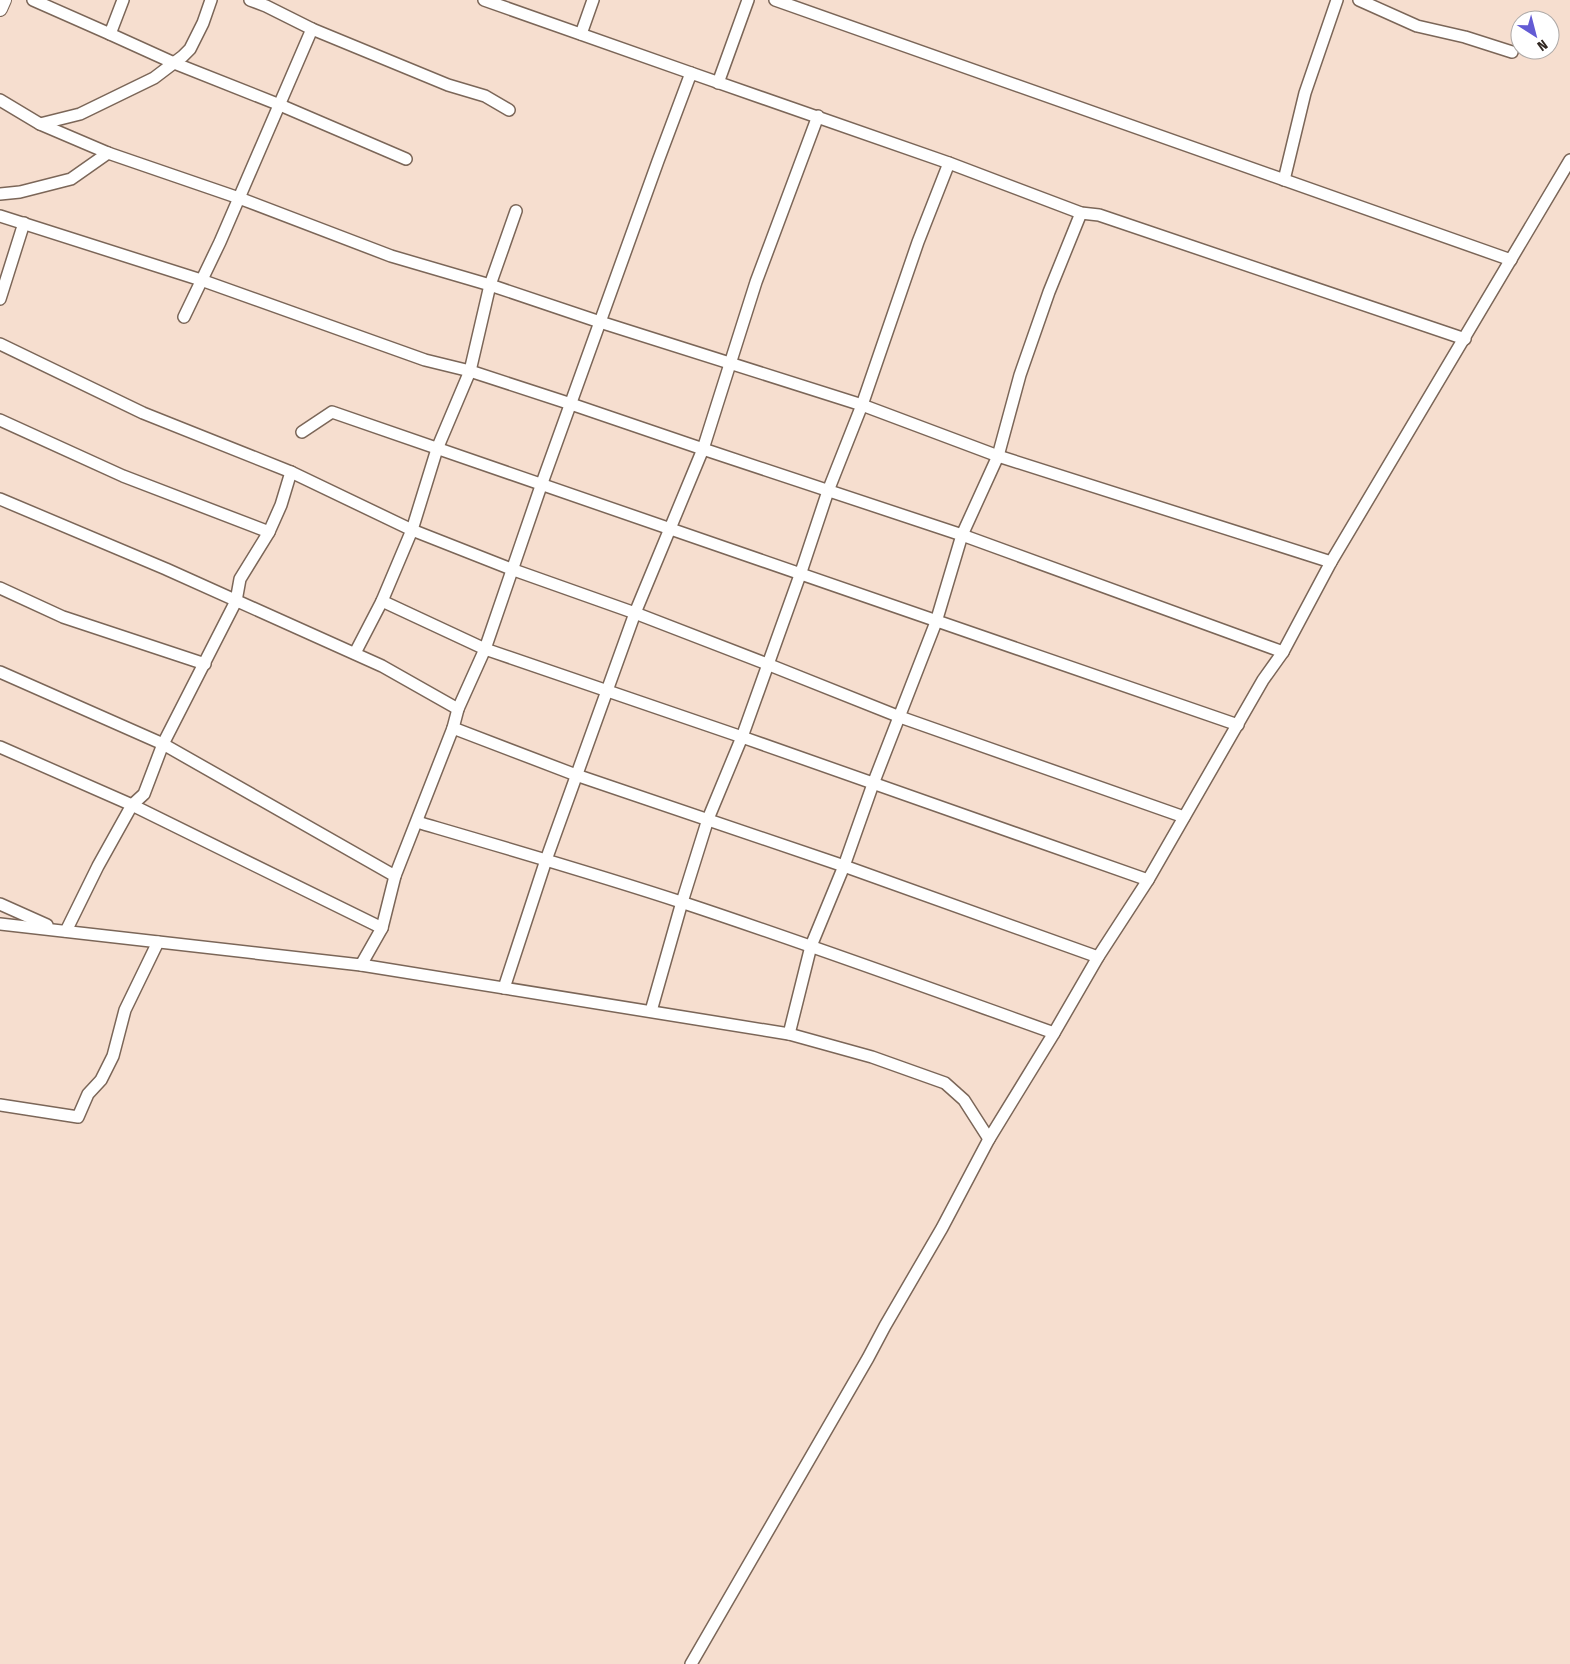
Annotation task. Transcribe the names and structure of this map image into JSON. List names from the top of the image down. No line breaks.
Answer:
{"north":"bottom right"}
